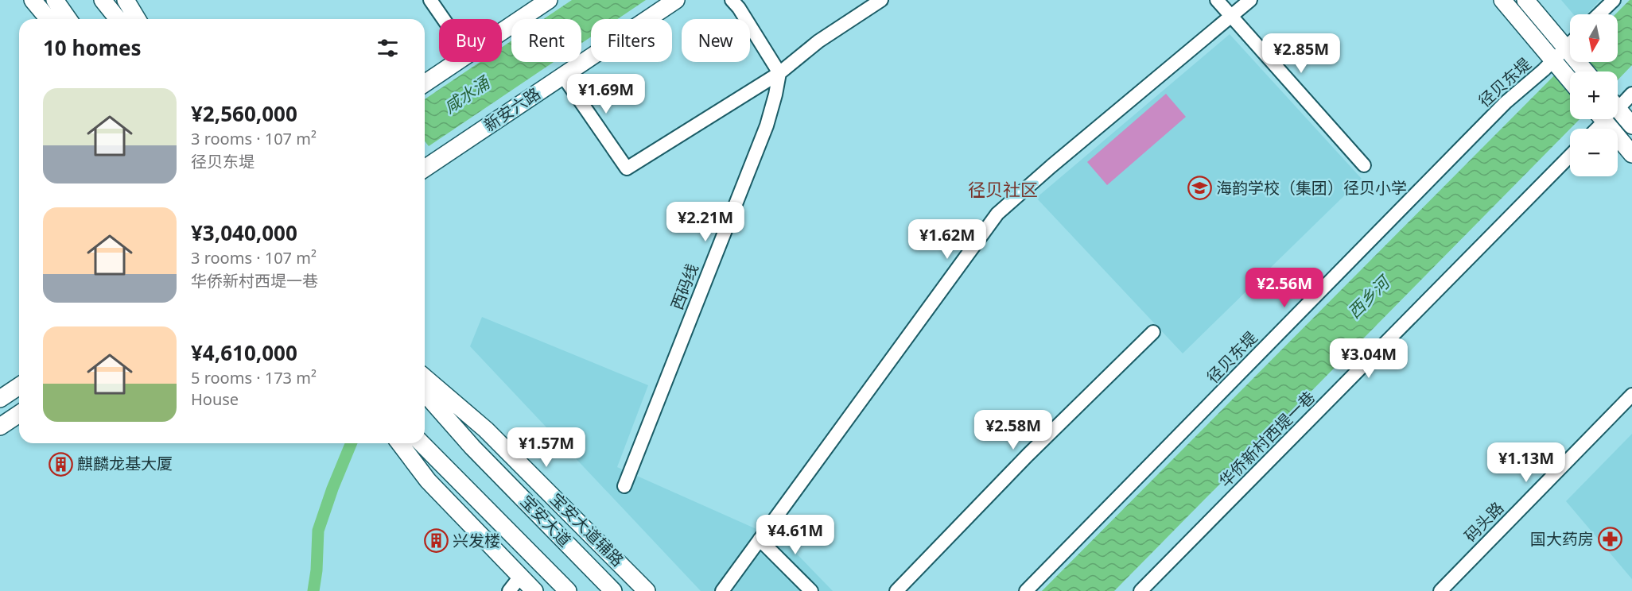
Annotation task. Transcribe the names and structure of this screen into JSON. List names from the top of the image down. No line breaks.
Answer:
{"streets":{"main road":["新安六路","宝安大道","宝安大道辅路"],"street":["径贝东堤","西码线","华侨新村西堤一巷","码头路"]},"districts":["径贝社区"],"water":["咸水涌","西乡河"],"places":{"school or university":["海韵学校（集团）径贝小学"],"building":["麒麟龙基大厦","兴发楼"],"pharmacy":["国大药房"]},"north":"bottom","page":{"map_buttons":["+","−"],"chip":["Buy","Rent","Filters","New"],"heading":"10 homes","price":["¥2.85M","¥1.69M","¥2.21M","¥1.62M","¥2.56M","¥3.04M","¥2.58M","¥1.57M","¥1.13M","¥4.61M"],"list":[{"name":"¥2,560,000","note":"3 rooms · 107 m² · 径贝东堤"},{"name":"¥3,040,000","note":"3 rooms · 107 m² · 华侨新村西堤一巷"},{"name":"¥4,610,000","note":"5 rooms · 173 m² · House"}]}}
